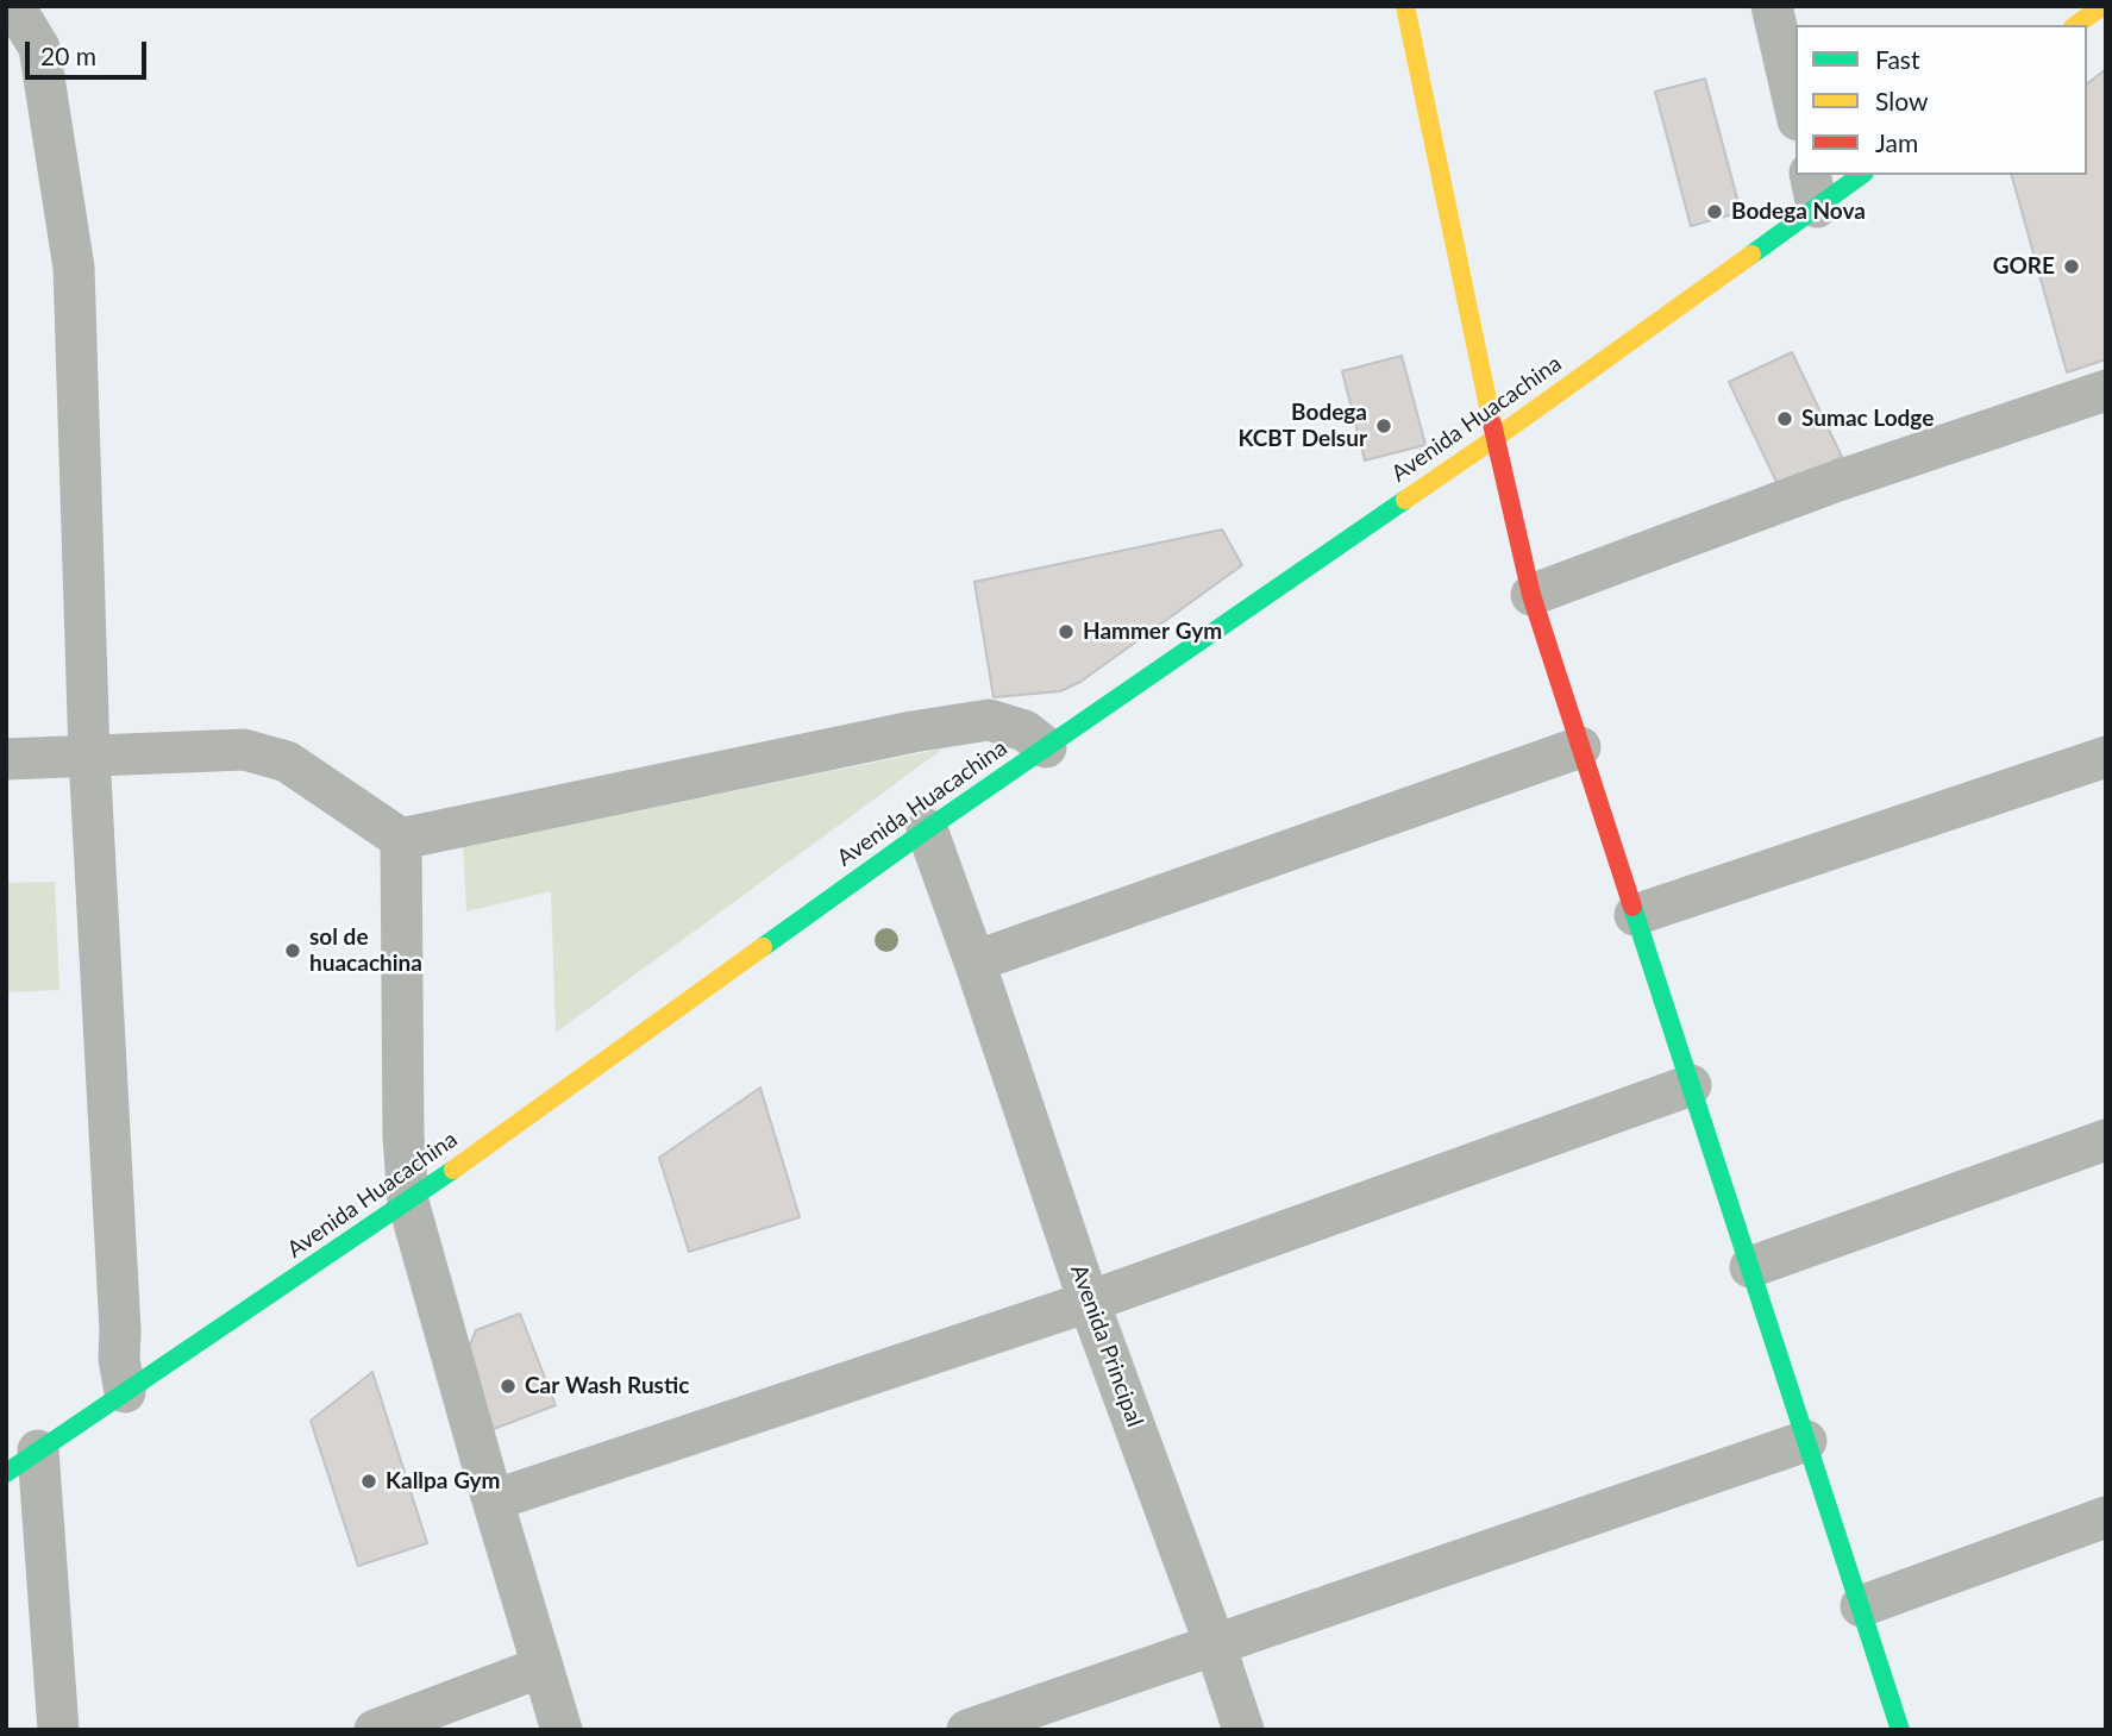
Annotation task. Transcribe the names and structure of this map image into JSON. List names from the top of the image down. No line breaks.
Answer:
{"streets":{"main road":["Avenida Huacachina"],"street":["Avenida Principal"]},"crossings":[["Avenida Huacachina","Avenida Principal"]],"places":["Bodega Nova","GORE","Sumac Lodge","Bodega KCBT Delsur","Hammer Gym","sol de huacachina","Car Wash Rustic","Kallpa Gym"],"legend":["Fast","Slow","Jam"],"scale_bar":"20 m"}
